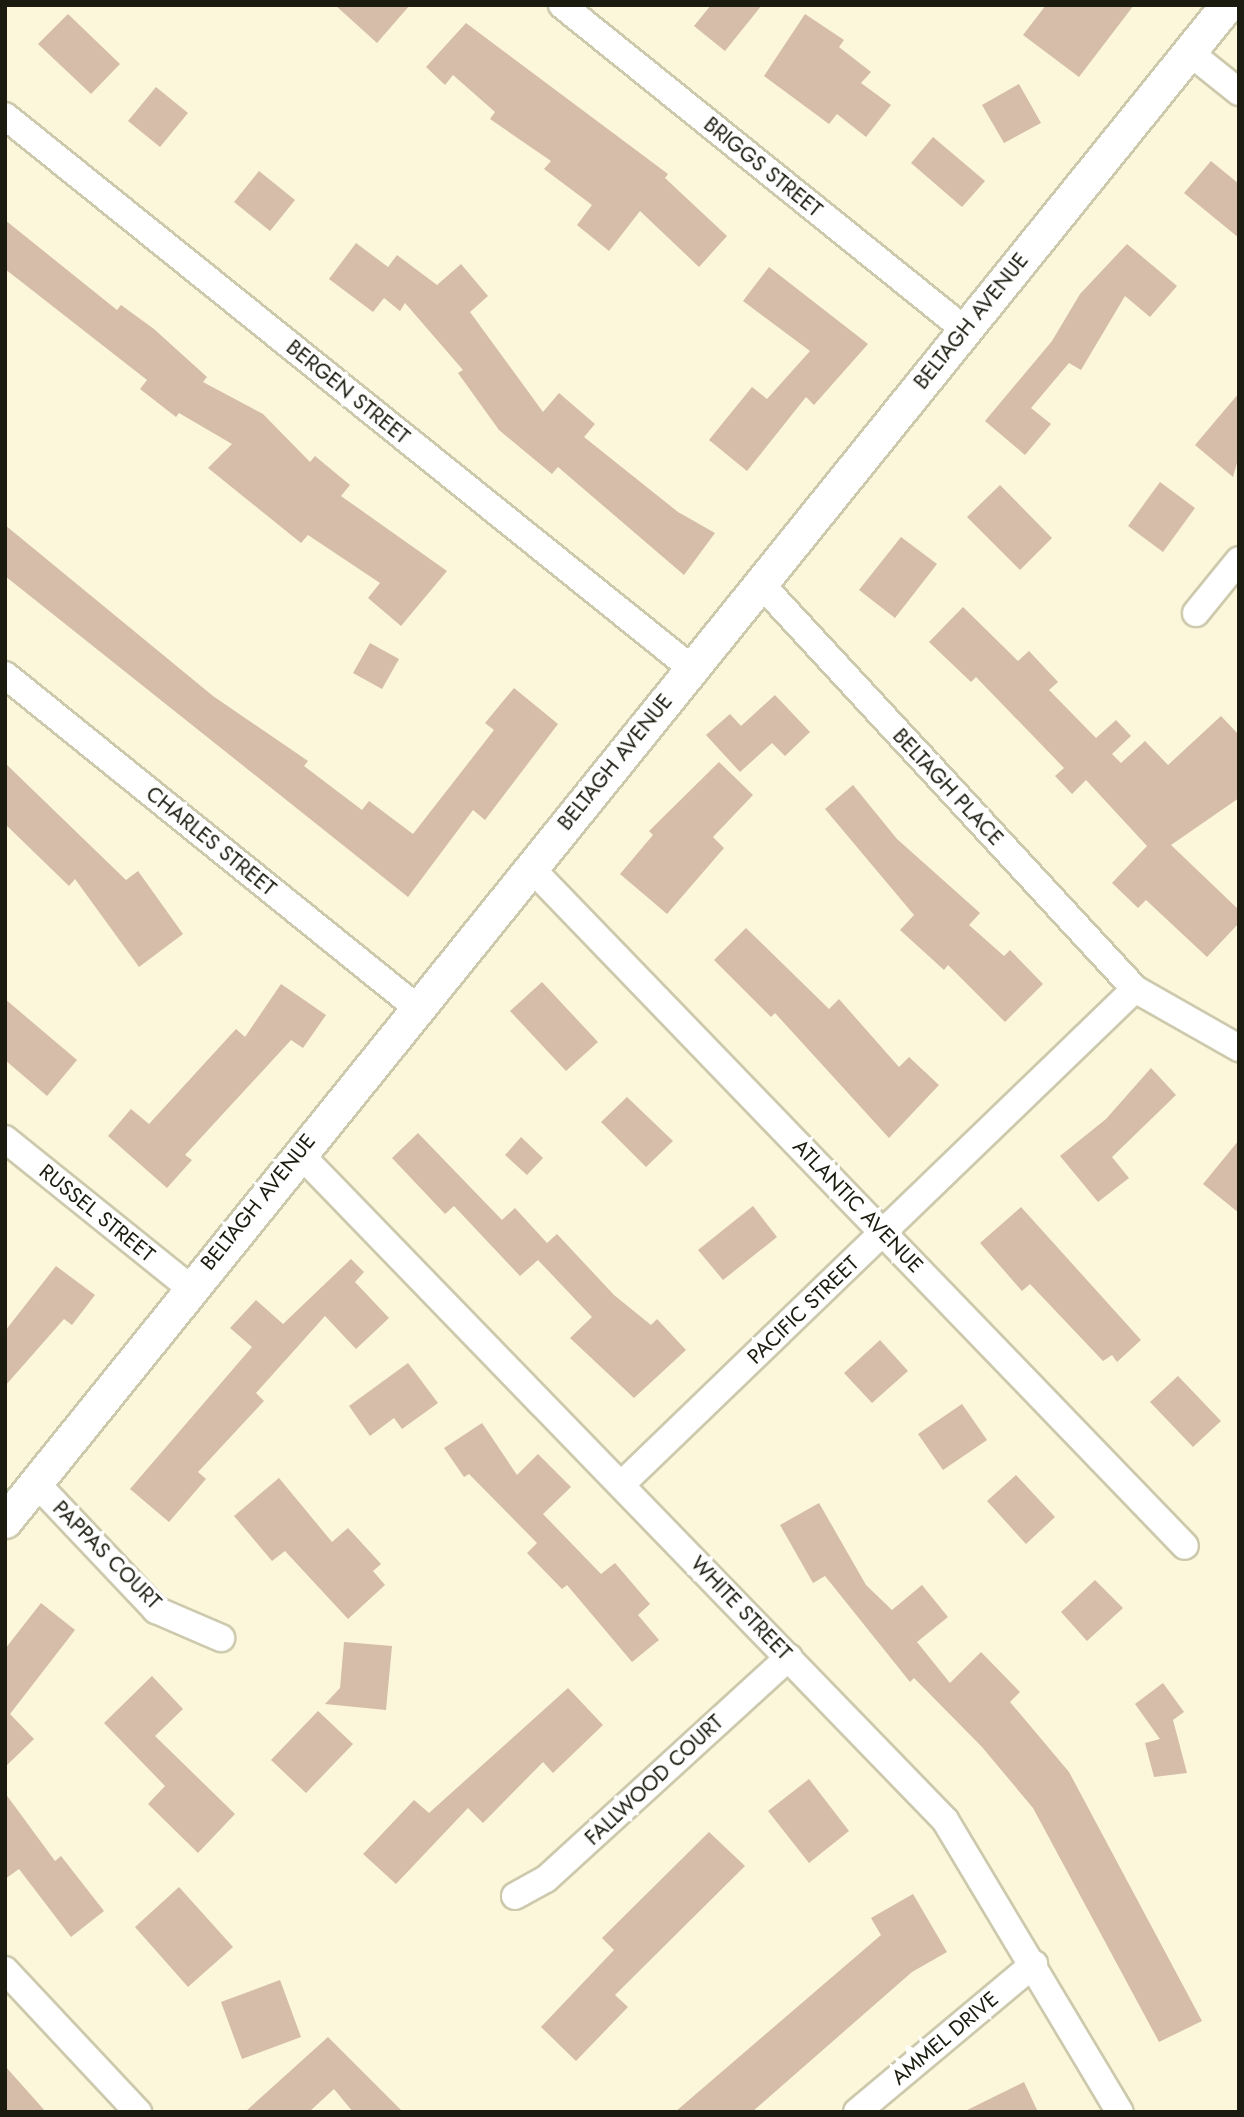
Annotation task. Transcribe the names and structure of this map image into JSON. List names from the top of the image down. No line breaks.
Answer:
{"streets":{"street":["BRIGGS STREET","BELTAGH AVENUE","BERGEN STREET","BELTAGH PLACE","CHARLES STREET","ATLANTIC AVENUE","RUSSEL STREET","PACIFIC STREET","PAPPAS COURT","WHITE STREET","FALLWOOD COURT","AMMEL DRIVE"]},"crossings":[["BRIGGS STREET","BELTAGH AVENUE"],["BELTAGH AVENUE","BERGEN STREET"],["BELTAGH AVENUE","BELTAGH PLACE"],["BELTAGH AVENUE","CHARLES STREET"],["BELTAGH AVENUE","ATLANTIC AVENUE"],["BELTAGH AVENUE","RUSSEL STREET"],["BELTAGH AVENUE","PAPPAS COURT"],["BELTAGH AVENUE","WHITE STREET"],["BELTAGH PLACE","PACIFIC STREET"],["ATLANTIC AVENUE","PACIFIC STREET"],["PACIFIC STREET","WHITE STREET"],["WHITE STREET","FALLWOOD COURT"],["WHITE STREET","AMMEL DRIVE"]]}
